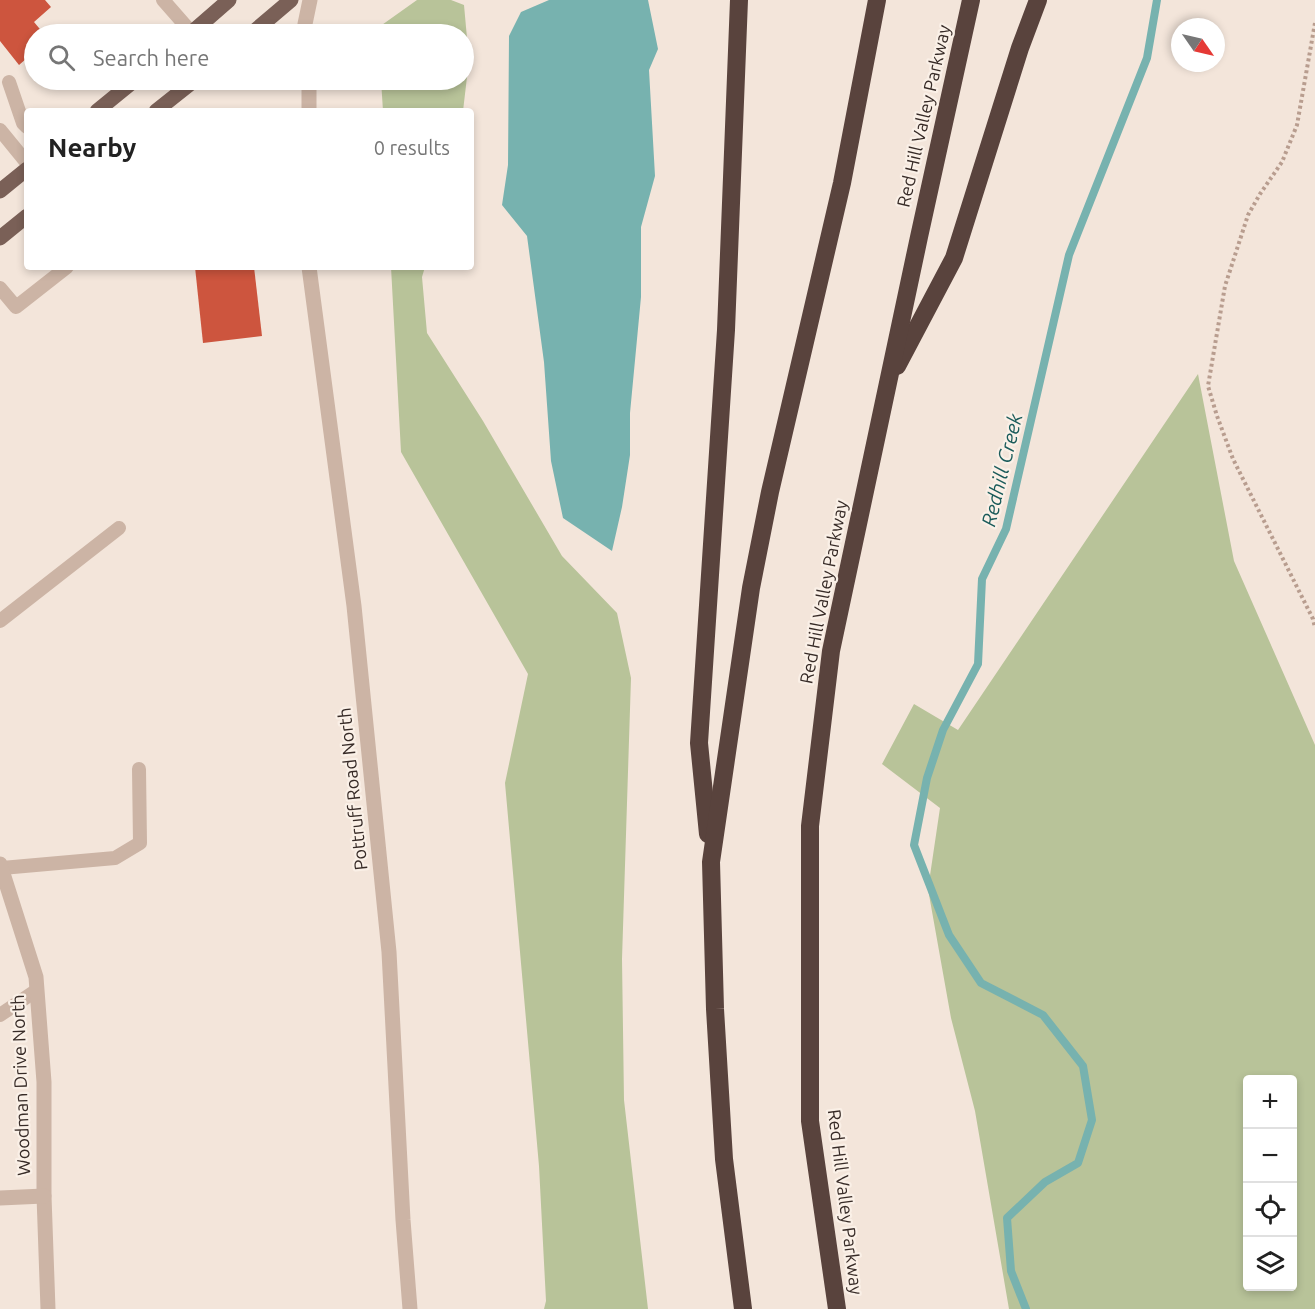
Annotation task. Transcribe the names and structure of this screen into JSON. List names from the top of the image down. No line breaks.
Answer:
{"streets":{"highway":["Red Hill Valley Parkway"],"street":["Pottruff Road North","Woodman Drive North"]},"water":["Redhill Creek"],"north":"bottom right","page":{"search":"Search here","heading":["Nearby","0 results"],"map_buttons":["+","−"]}}
